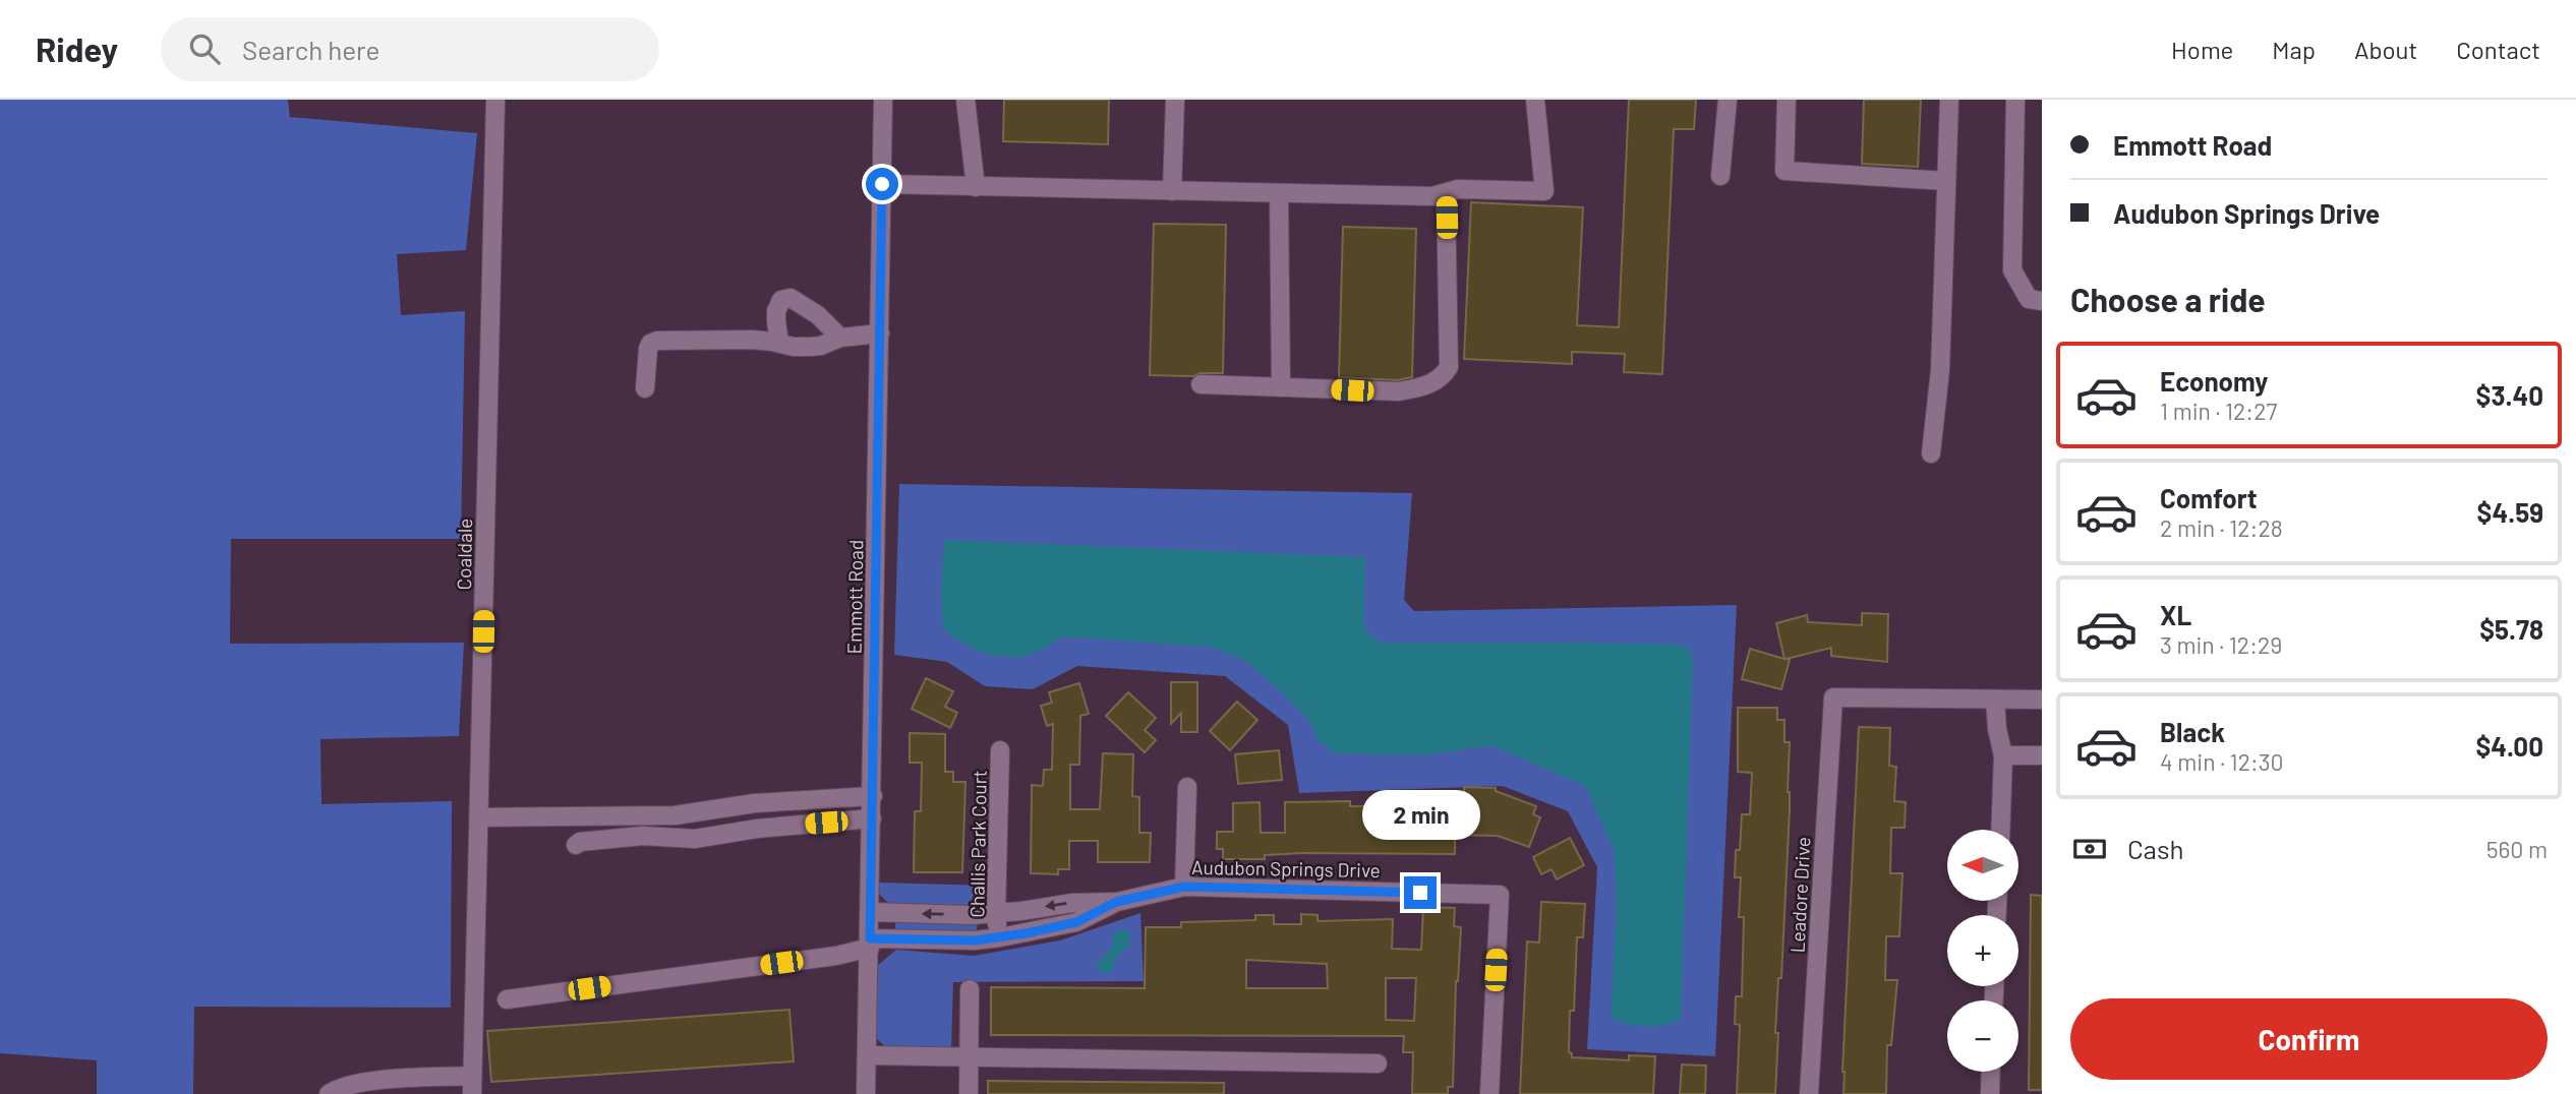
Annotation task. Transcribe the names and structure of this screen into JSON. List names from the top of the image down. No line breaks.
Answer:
{"streets":{"street":["Coaldale","Emmott Road","Challis Park Court","Audubon Springs Drive","Leadore Drive"]},"crossings":[["Emmott Road","Audubon Springs Drive"],["Challis Park Court","Audubon Springs Drive"]],"north":"left","page":{"header":"Ridey","search":"Search here","nav":["Home","Map","About","Contact"],"banner":["Emmott Road","Audubon Springs Drive"],"heading":"Choose a ride","list":[{"name":"Economy","note":"1 min · 12:27","value":"$3.40"},{"name":"Comfort","note":"2 min · 12:28","value":"$4.59"},{"name":"XL","note":"3 min · 12:29","value":"$5.78"},{"name":"Black","note":"4 min · 12:30","value":"$4.00"}],"bubble":"2 min","pay":["Cash","560 m"],"map_buttons":["+","−"],"buttons":"Confirm"}}
